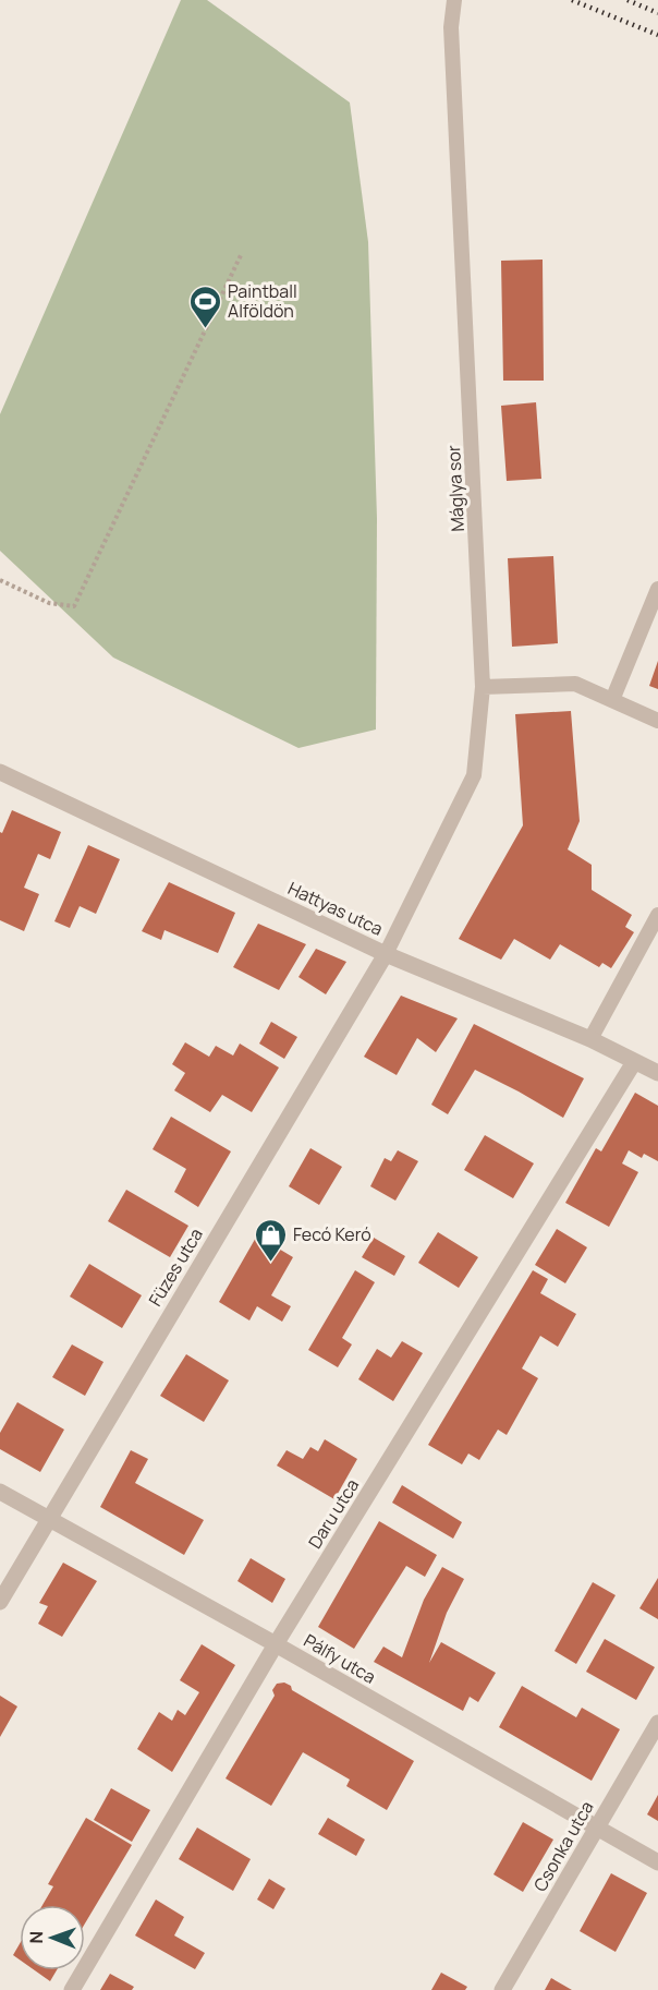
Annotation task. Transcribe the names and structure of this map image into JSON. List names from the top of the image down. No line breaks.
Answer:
{"streets":{"street":["Hattyas utca","Füzes utca","Daru utca","Pálfy utca","Csonka utca"],"lane":["Máglya sor"]},"crossings":[["Máglya sor","Hattyas utca"],["Máglya sor","Füzes utca"],["Hattyas utca","Füzes utca"],["Hattyas utca","Daru utca"],["Füzes utca","Pálfy utca"],["Daru utca","Pálfy utca"],["Pálfy utca","Csonka utca"]],"places":{"sports":["Paintball Alföldön"],"shop":["Fecó Keró"]},"north":"left"}
